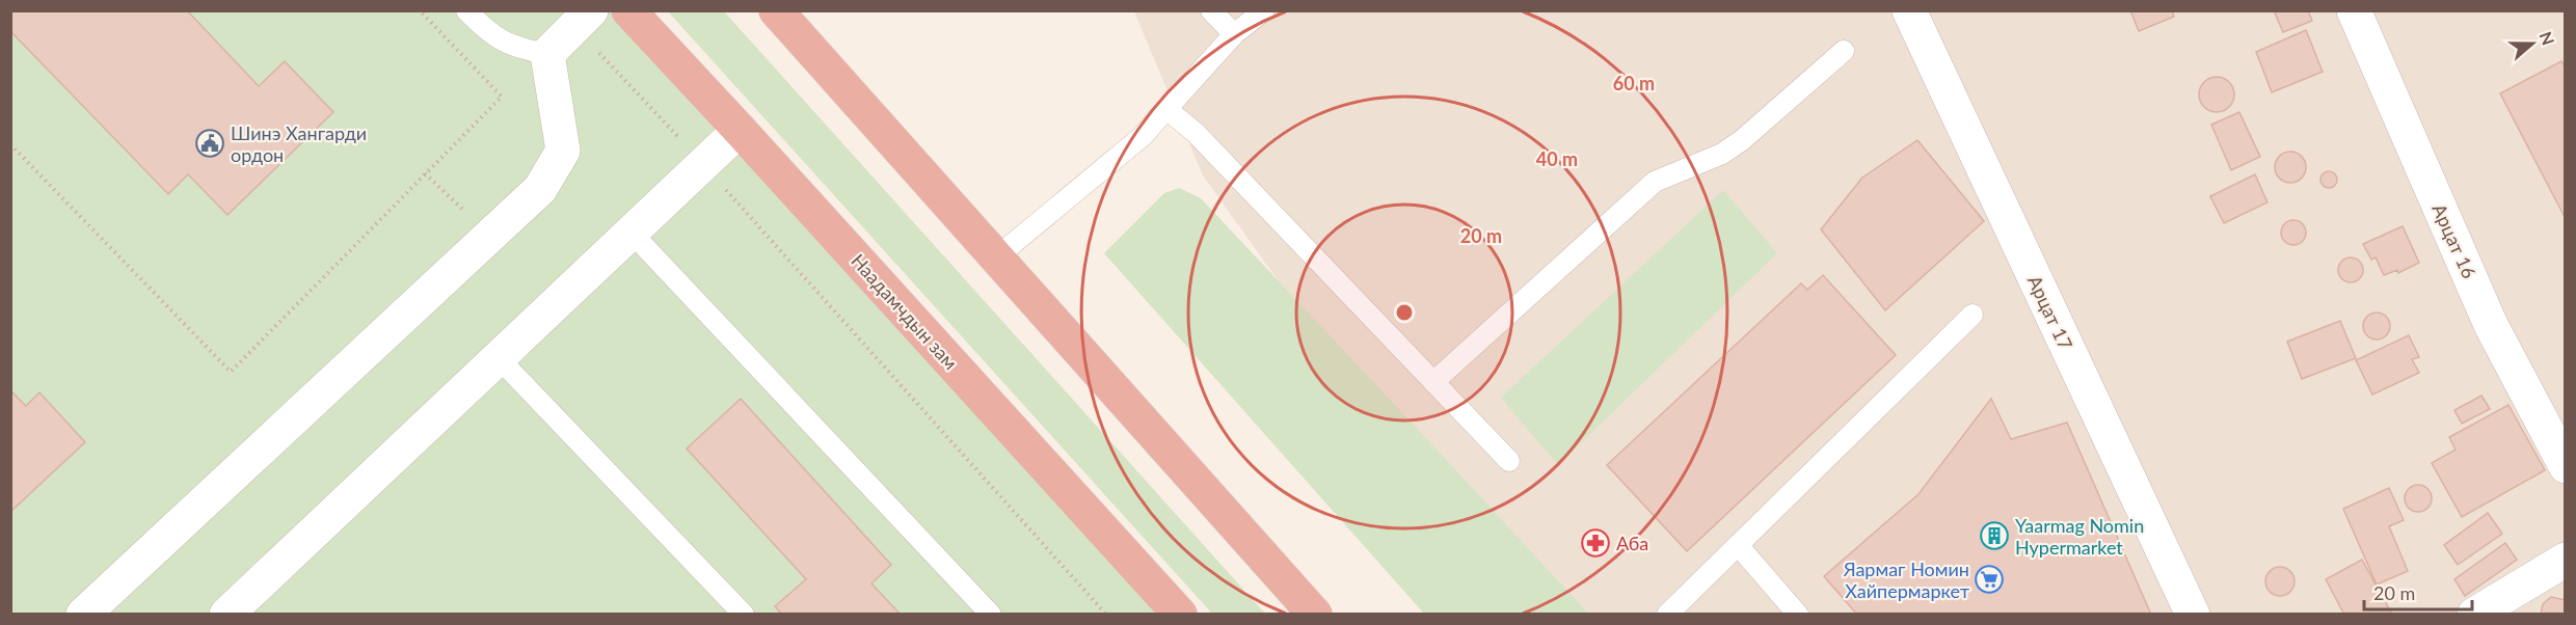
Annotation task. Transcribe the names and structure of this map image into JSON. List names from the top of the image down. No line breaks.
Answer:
{"streets":{"highway":["Наадамчдын зам"],"street":["Арцат 16","Арцат 17"]},"places":{"public building":["Шинэ Хангарди ордон"],"building":["Yaarmag Nomin Hypermarket"],"pharmacy":["Аба"],"supermarket":["Яармаг Номин Хайпермаркет"]},"scale_bar":"20 m","north":"right","rings":["60 m","40 m","20 m"]}
